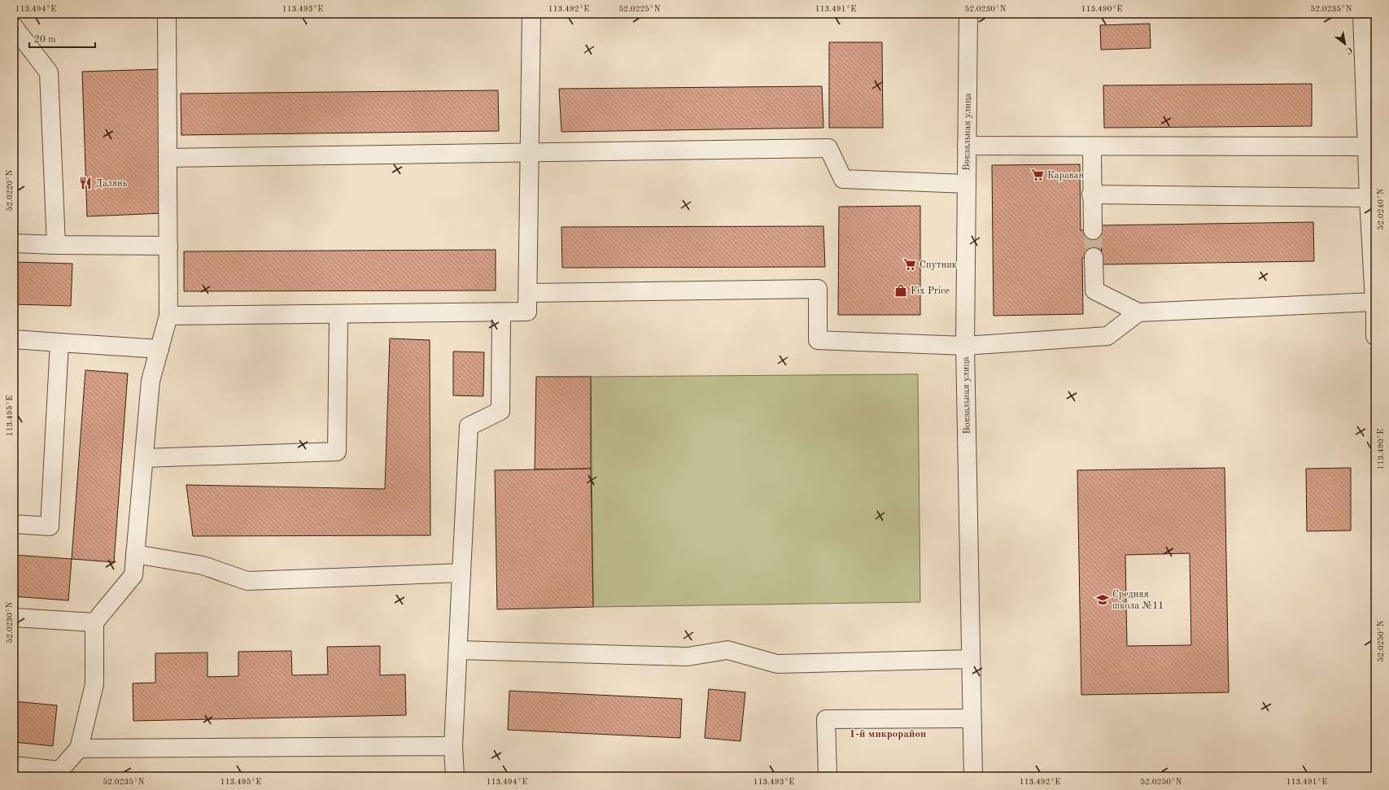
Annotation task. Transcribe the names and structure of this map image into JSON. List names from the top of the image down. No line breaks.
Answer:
{"streets":{"street":["Вокзальная улица"]},"districts":["1-й микрорайон"],"places":{"supermarket":["Караван","Спутник"],"restaurant":["Далянь"],"shop":["Fix Price"],"school or university":["Средняя школа №11"]},"scale_bar":"20 m","north":"bottom right","coordinates":["113.494°E","113.493°E","113.492°E","52.0225°N","113.491°E","52.0230°N","113.490°E","52.0235°N","52.0220°N","52.0240°N","113.495°E","52.0250°N"]}
